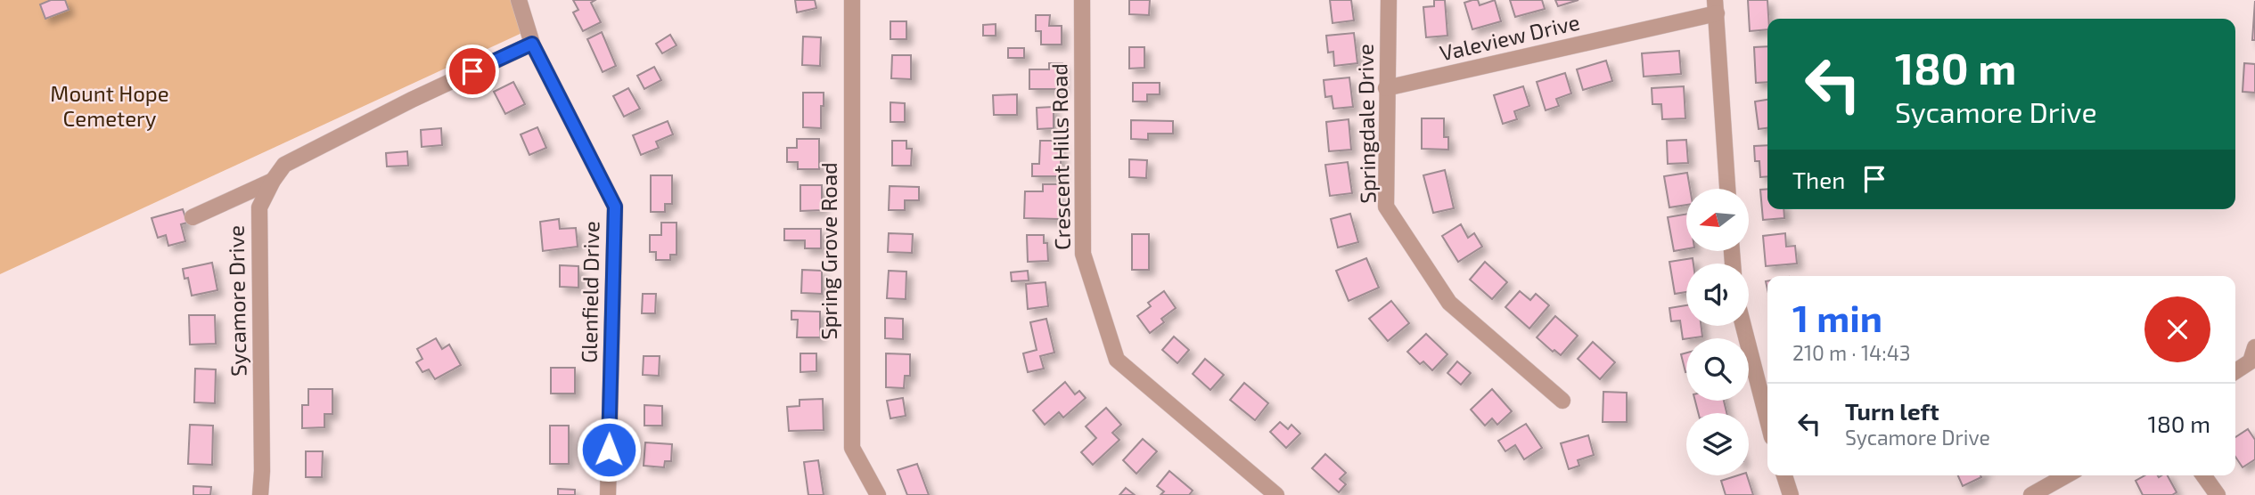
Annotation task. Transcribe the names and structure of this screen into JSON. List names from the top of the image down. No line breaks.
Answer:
{"streets":{"street":["Valeview Drive","Springdale Drive","Crescent Hills Road","Spring Grove Road","Glenfield Drive","Sycamore Drive"]},"crossings":[["Valeview Drive","Springdale Drive"],["Glenfield Drive","Sycamore Drive"]],"parks":["Mount Hope Cemetery"],"north":"left","page":{"turn":["180 m","Sycamore Drive"],"then":"Then","heading":["1 min","210 m · 14:43"],"list":[{"name":"Turn left","note":"Sycamore Drive","value":"180 m"}]}}
